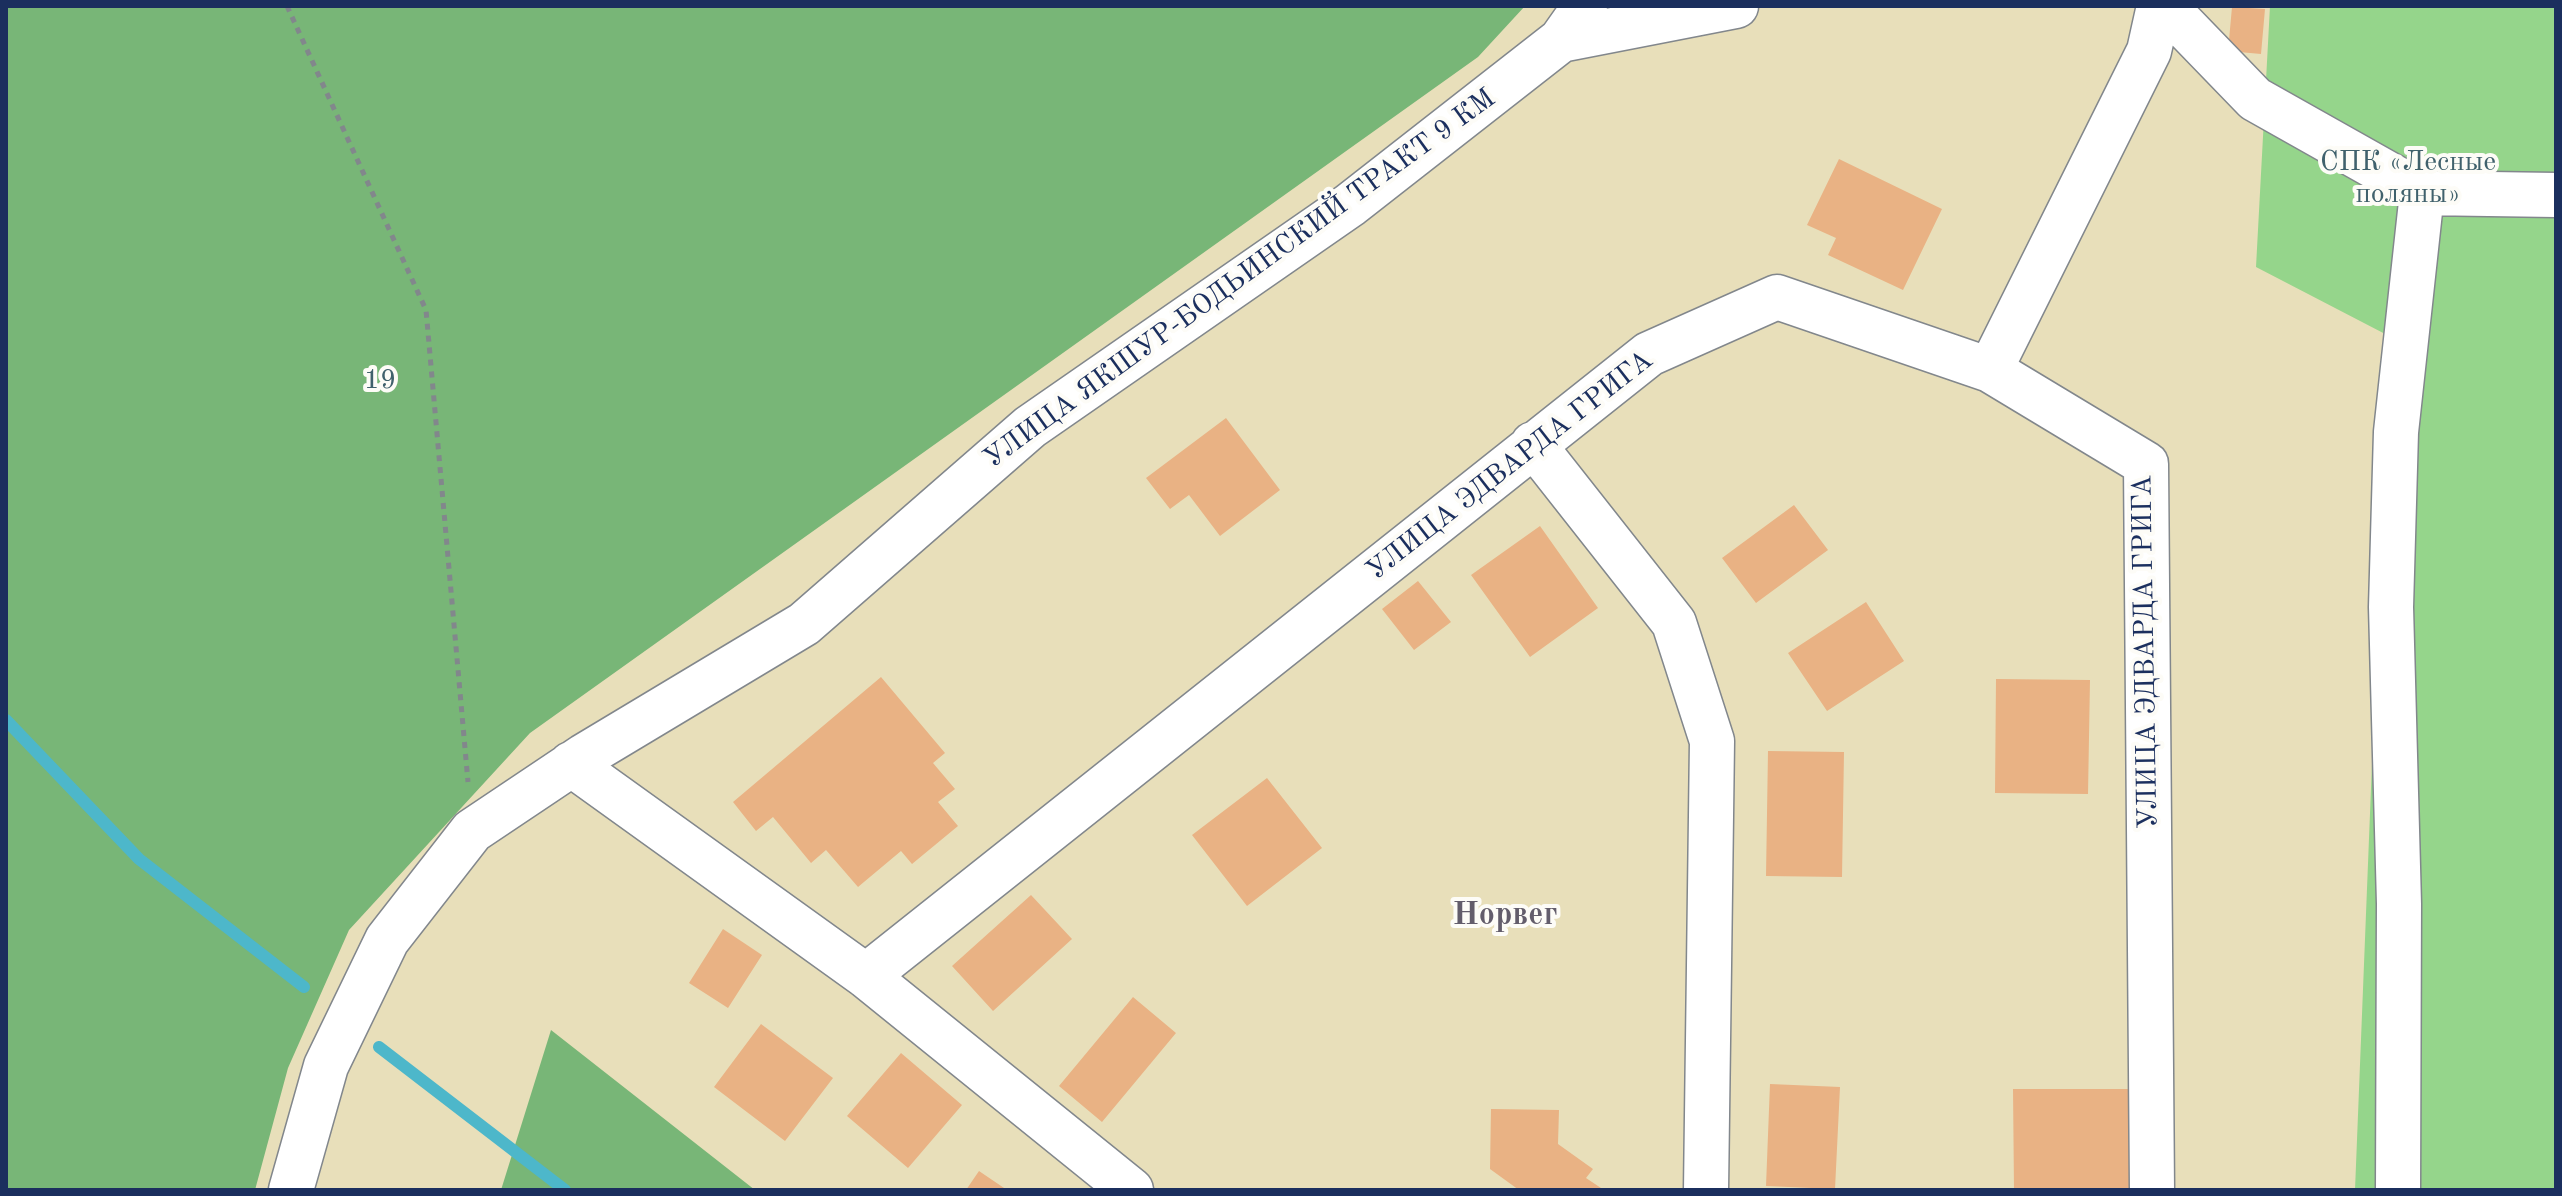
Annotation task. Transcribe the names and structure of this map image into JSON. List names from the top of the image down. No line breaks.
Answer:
{"streets":{"street":["УЛИЦА ЯКШУР-БОДЬИНСКИЙ ТРАКТ 9 КМ","УЛИЦА ЭДВАРДА ГРИГА"]},"districts":["Норвег"],"parks":["СПК «Лесные поляны»","19"]}
